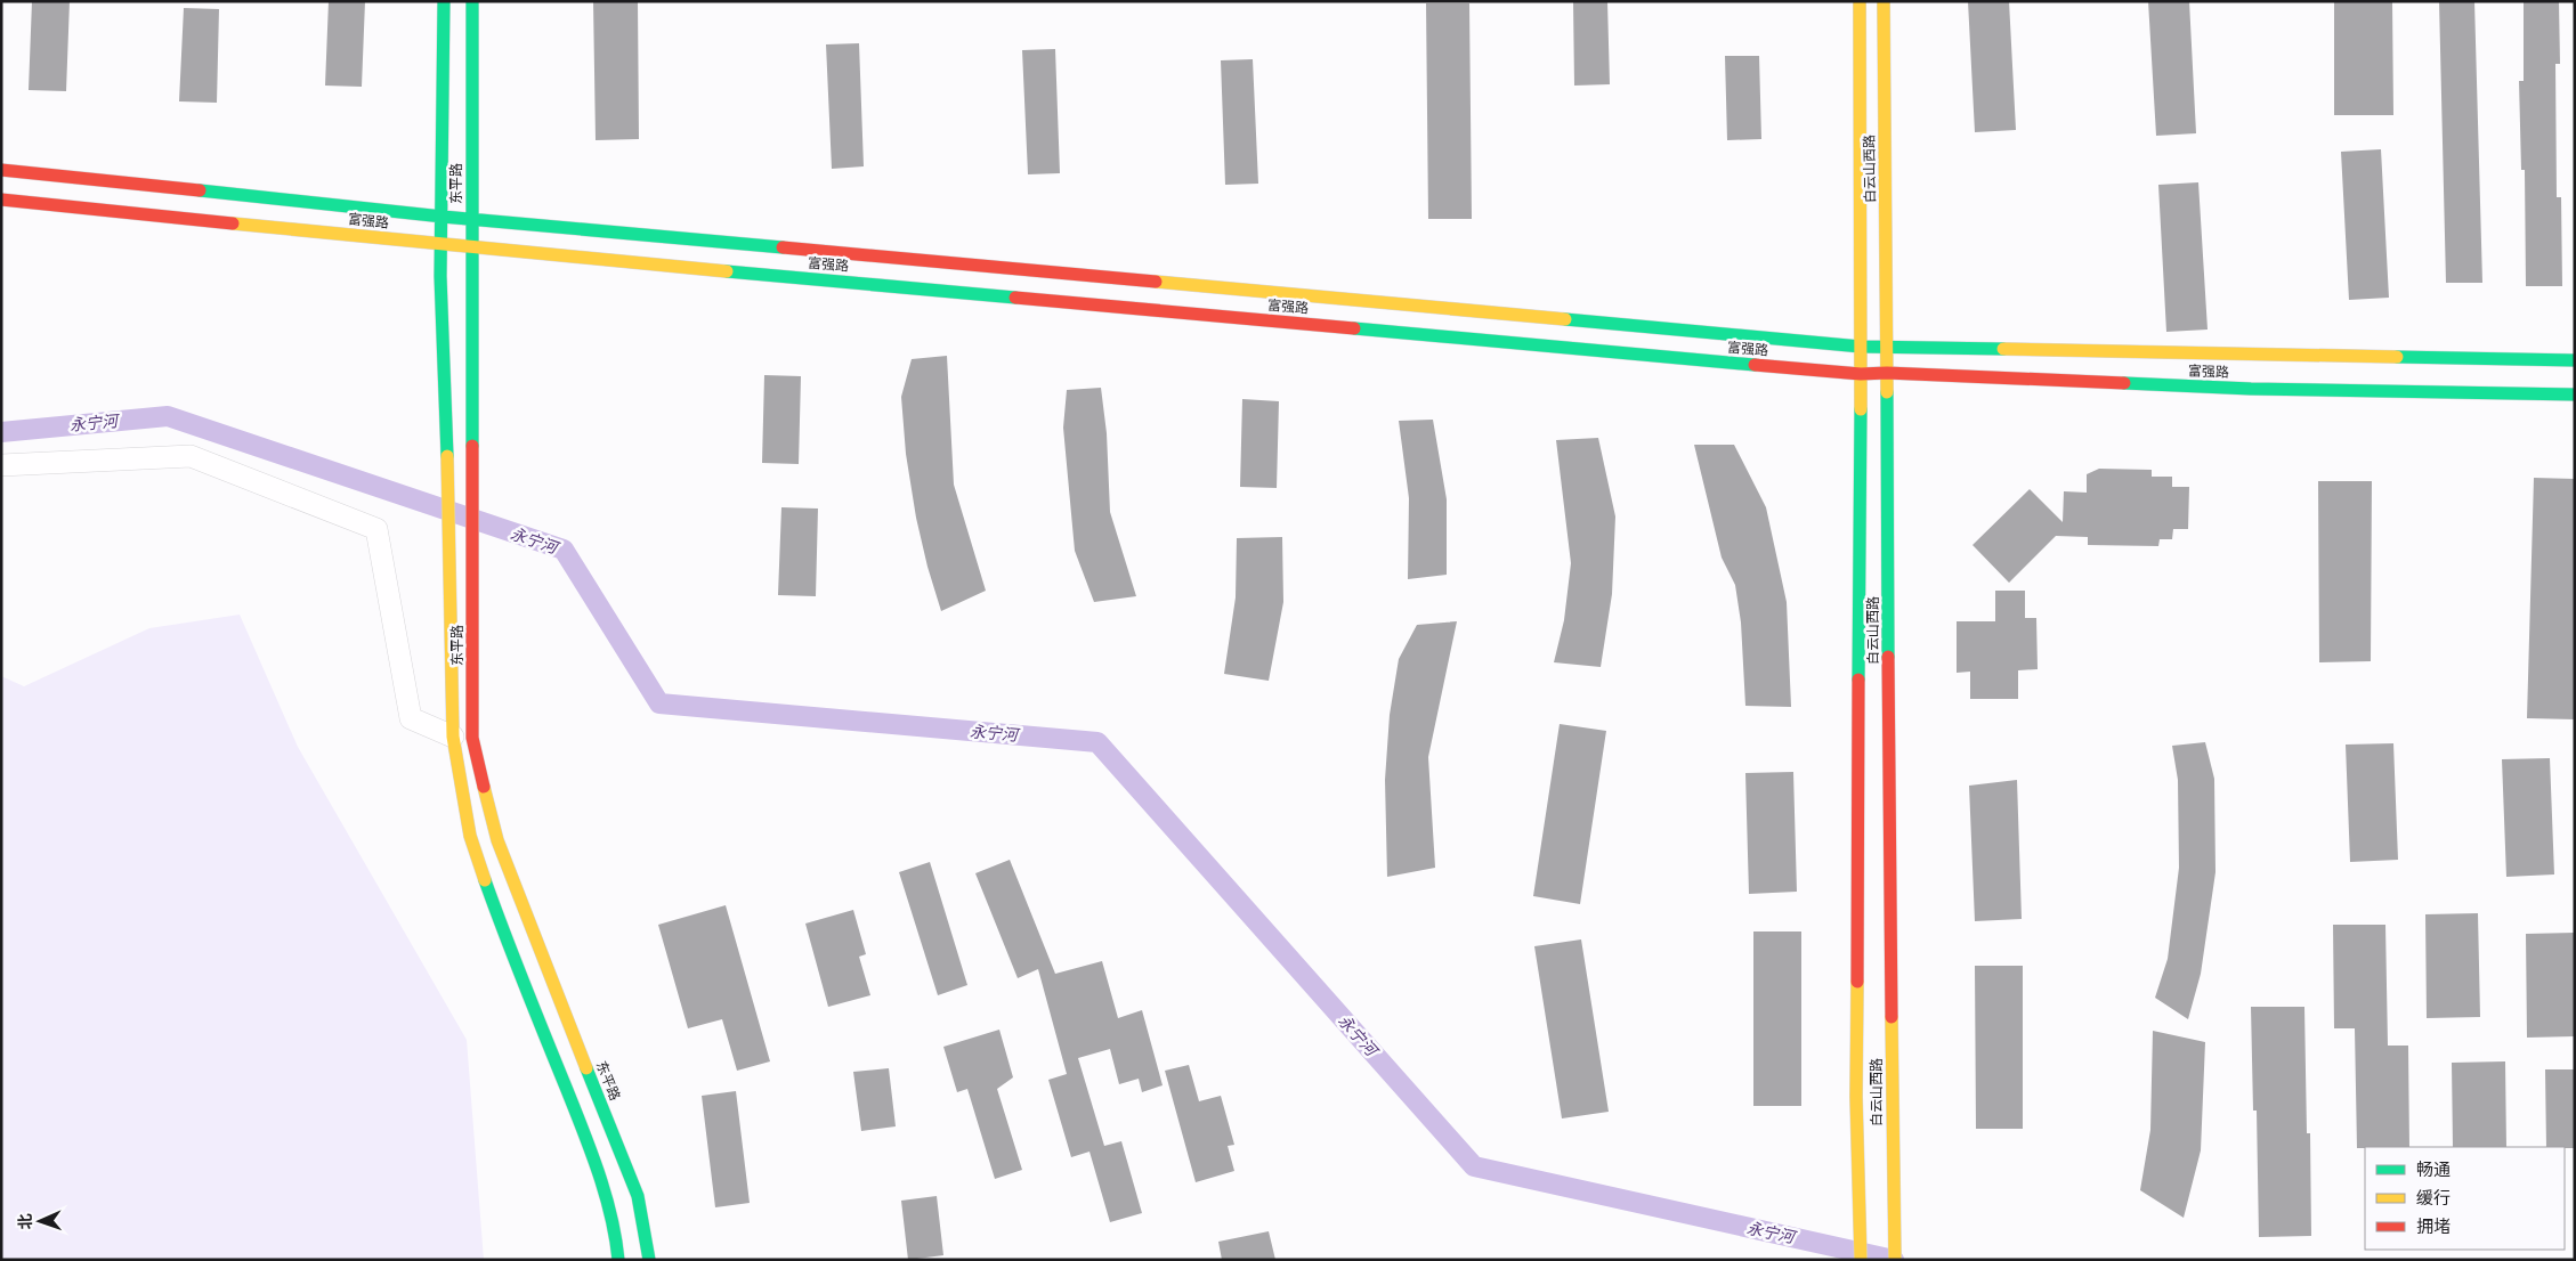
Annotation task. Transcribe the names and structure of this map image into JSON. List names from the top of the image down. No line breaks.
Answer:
{"streets":{"main road":["白云山西路","东平路","富强路"]},"crossings":[["白云山西路","富强路"],["东平路","富强路"]],"water":["永宁河"],"legend":["畅通","缓行","拥堵"],"north":"left"}
